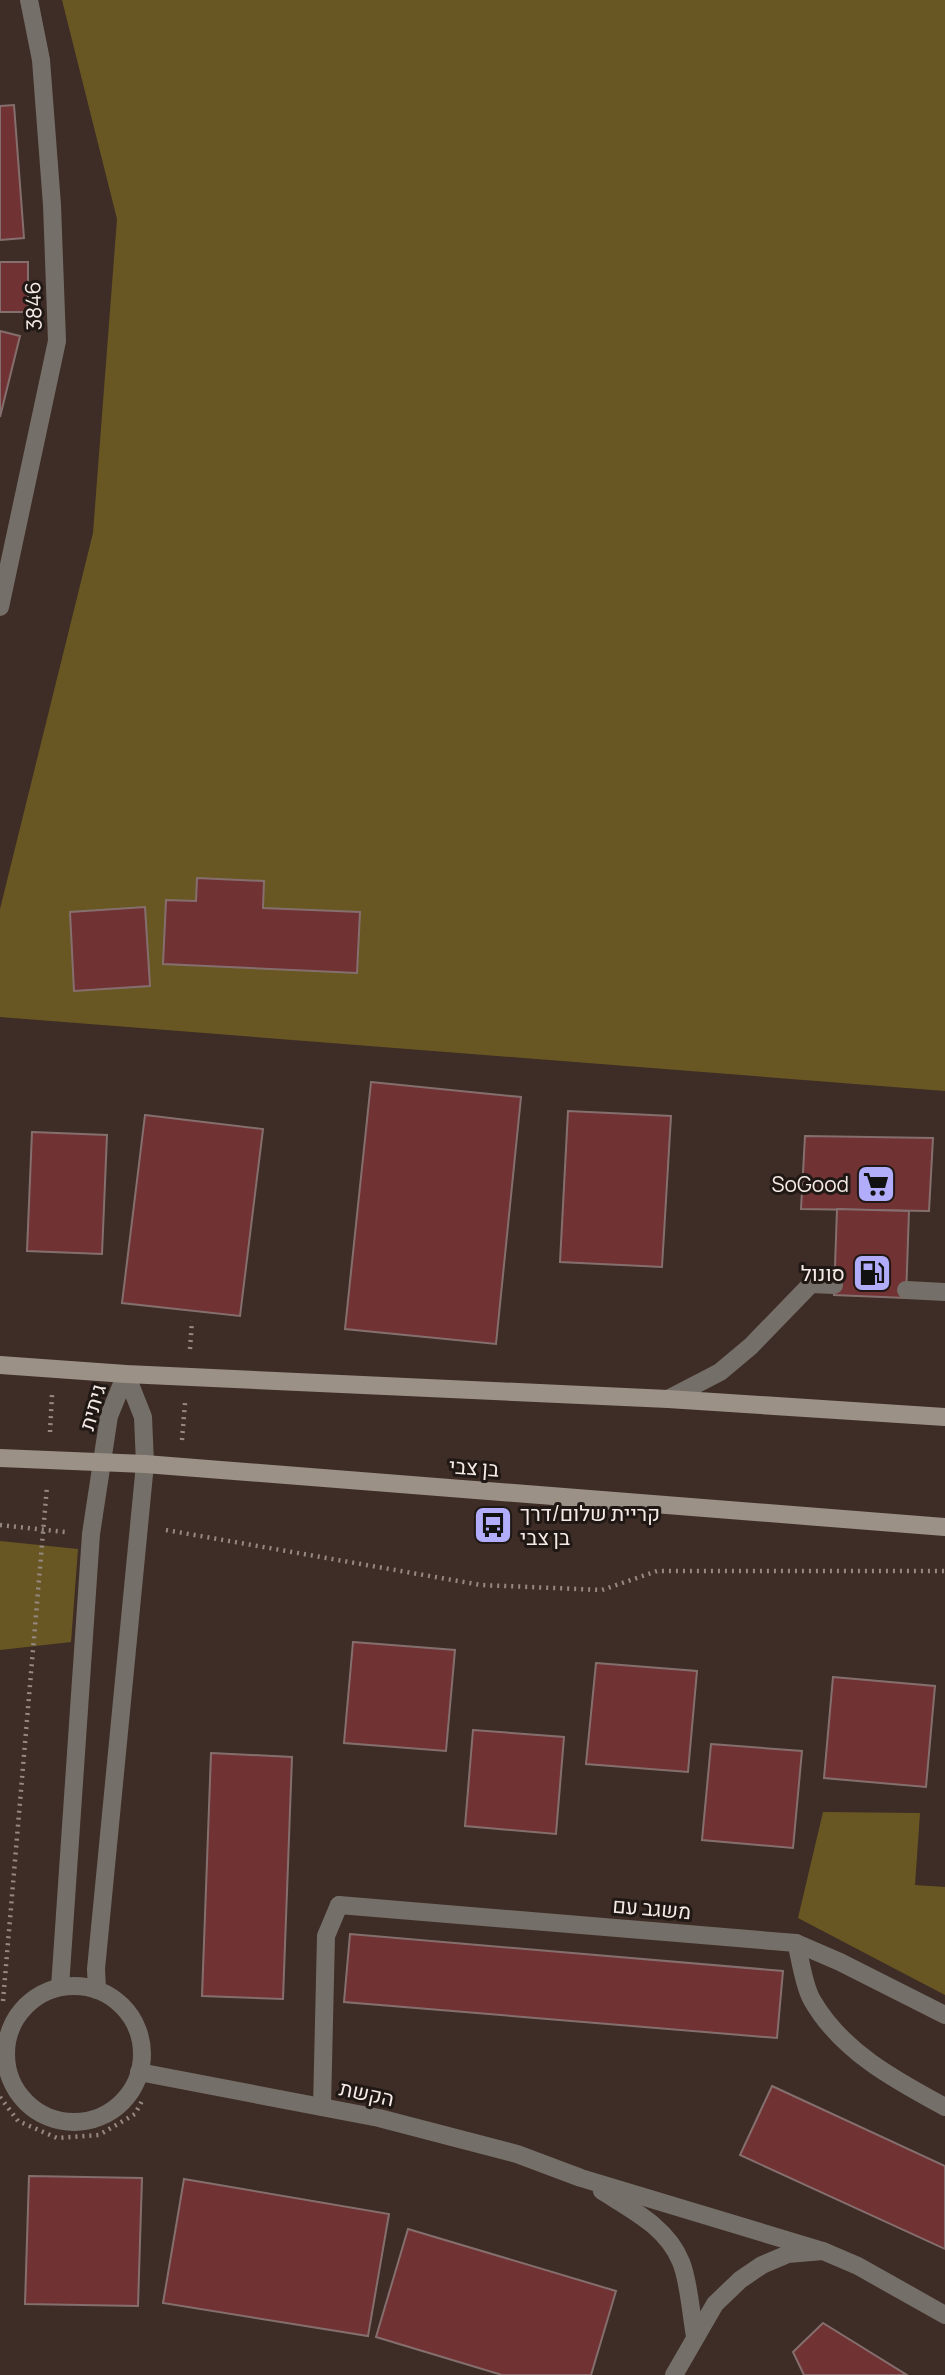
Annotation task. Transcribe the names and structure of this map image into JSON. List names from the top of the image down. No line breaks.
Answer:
{"streets":{"main road":["בן צבי"],"street":["3846","גיתית","משגב עם","הקשת"]},"crossings":[["גיתית","בן צבי"],["גיתית","הקשת"],["משגב עם","הקשת"]],"places":{"supermarket":["SoGood"],"fuel station":["סונול"],"bus stop":["קריית שלום/דרך בן צבי"]}}
